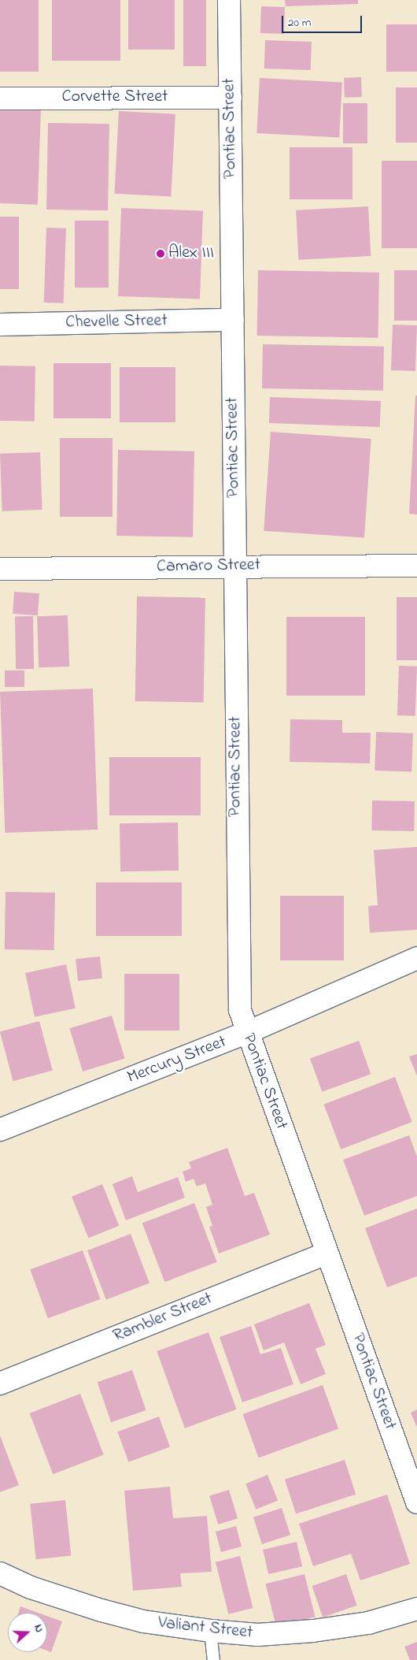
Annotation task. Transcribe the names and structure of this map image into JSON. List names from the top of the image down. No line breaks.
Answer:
{"streets":{"street":["Corvette Street","Pontiac Street","Chevelle Street","Camaro Street","Mercury Street","Rambler Street","Valiant Street"]},"crossings":[["Corvette Street","Pontiac Street"],["Pontiac Street","Chevelle Street"],["Pontiac Street","Camaro Street"],["Pontiac Street","Mercury Street"],["Pontiac Street","Rambler Street"]],"places":["Alex III"],"scale_bar":"20 m","north":"right"}
